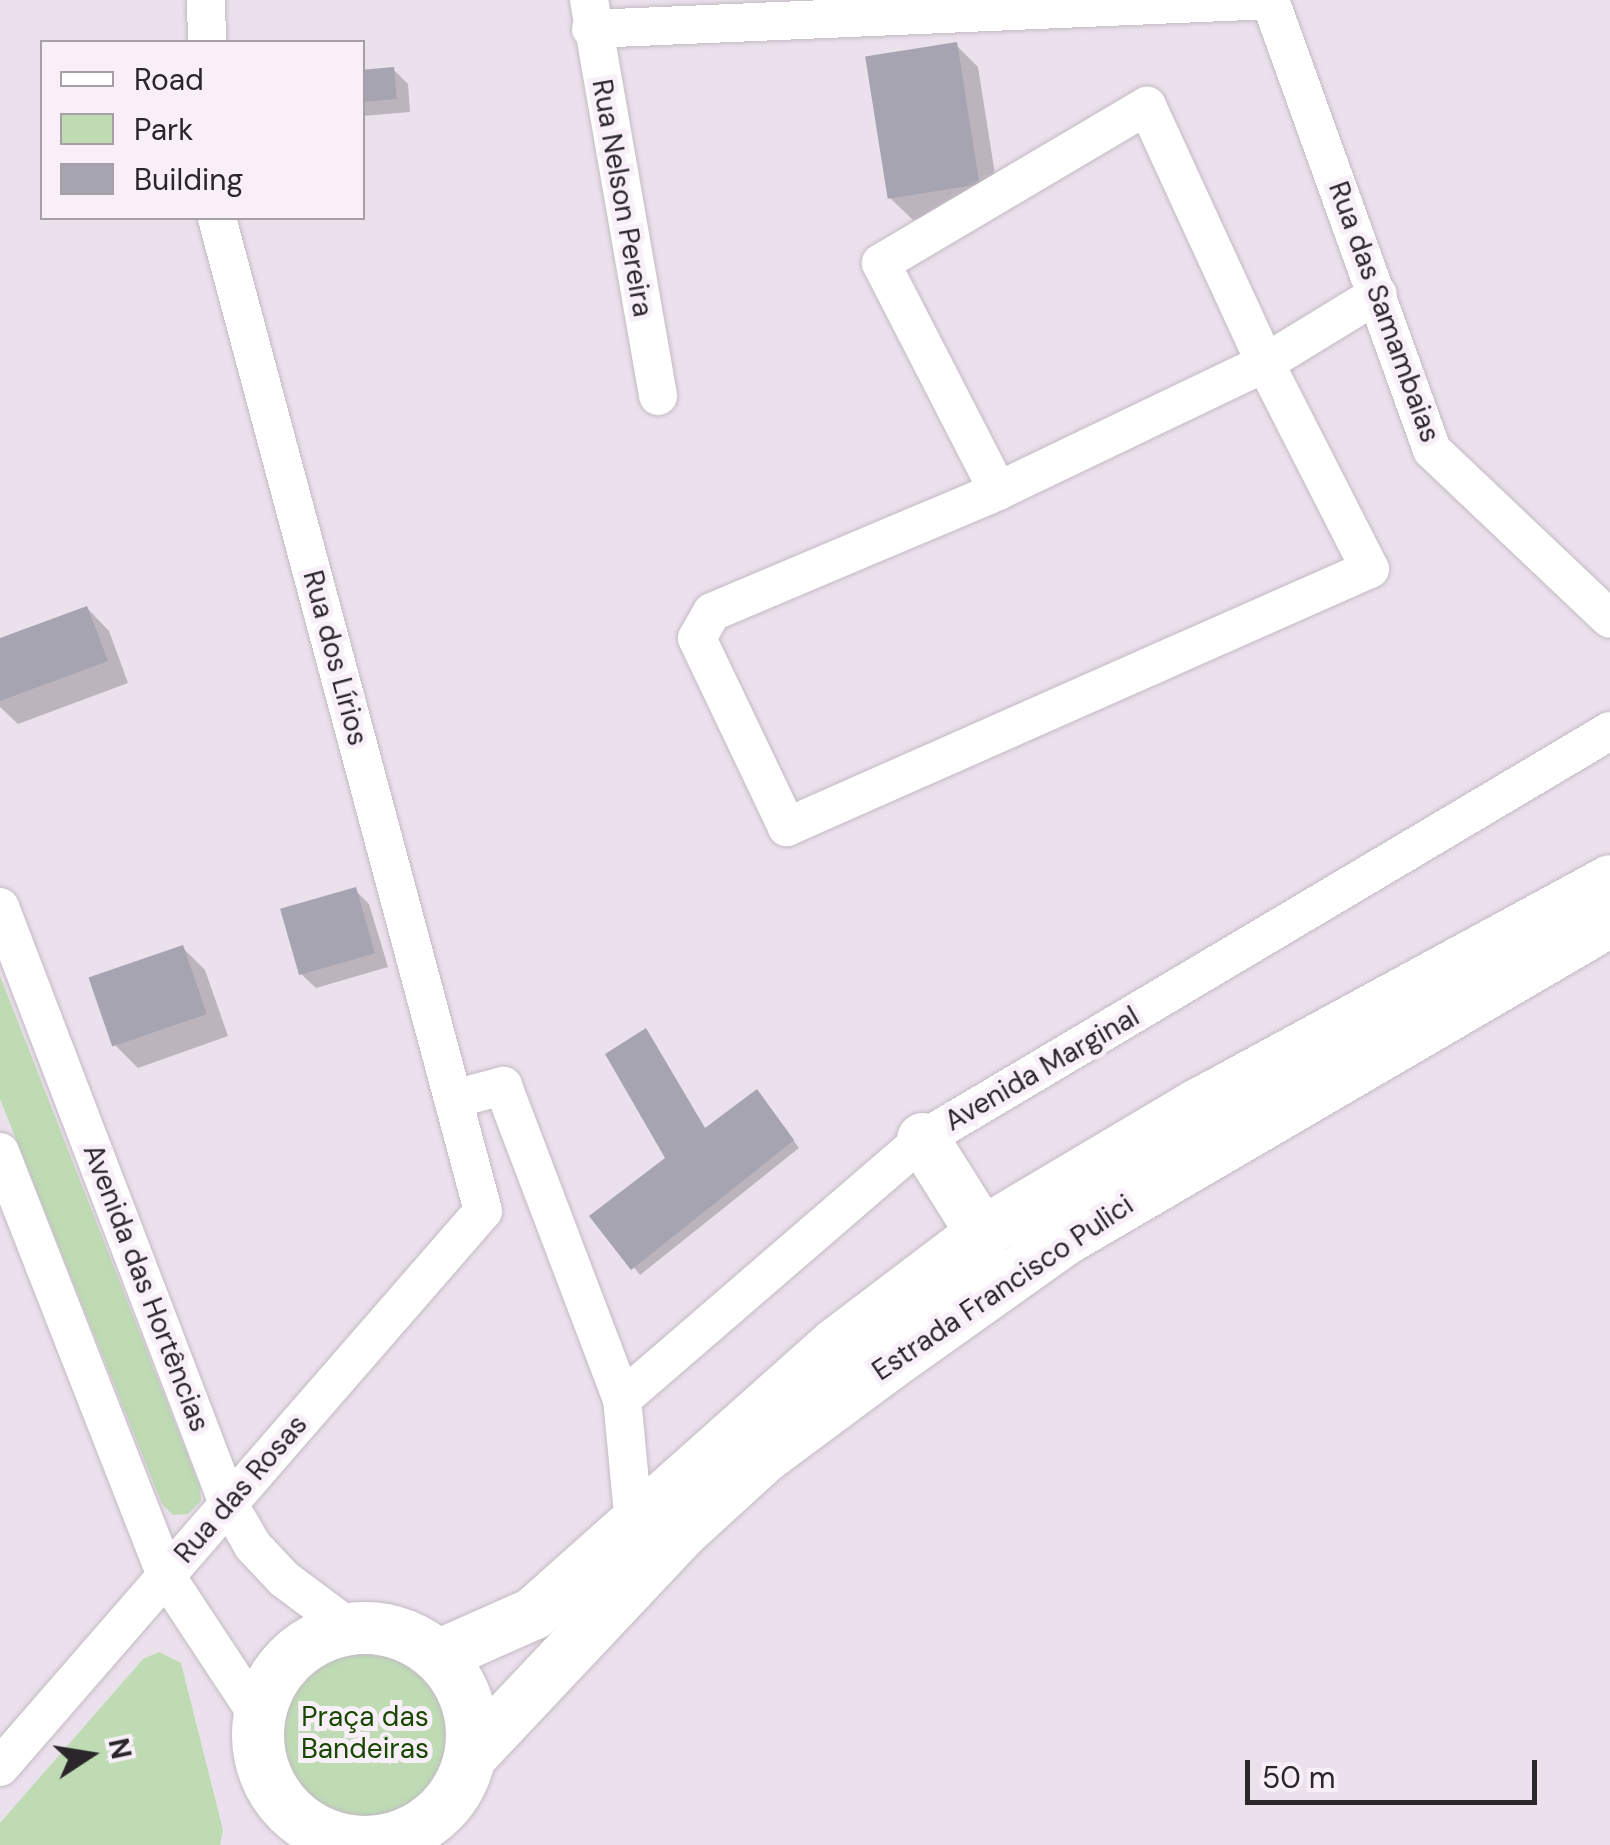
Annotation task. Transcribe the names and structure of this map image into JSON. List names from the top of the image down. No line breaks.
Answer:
{"streets":{"main road":["Estrada Francisco Pulici"],"street":["Rua Nelson Pereira","Rua das Samambaias","Rua dos Lírios","Avenida Marginal","Avenida das Hortências","Rua das Rosas"]},"crossings":[["Rua dos Lírios","Rua das Rosas"],["Avenida das Hortências","Estrada Francisco Pulici"],["Avenida das Hortências","Rua das Rosas"]],"parks":["Praça das Bandeiras"],"legend":["Road","Park","Building"],"scale_bar":"50 m","north":"right"}
